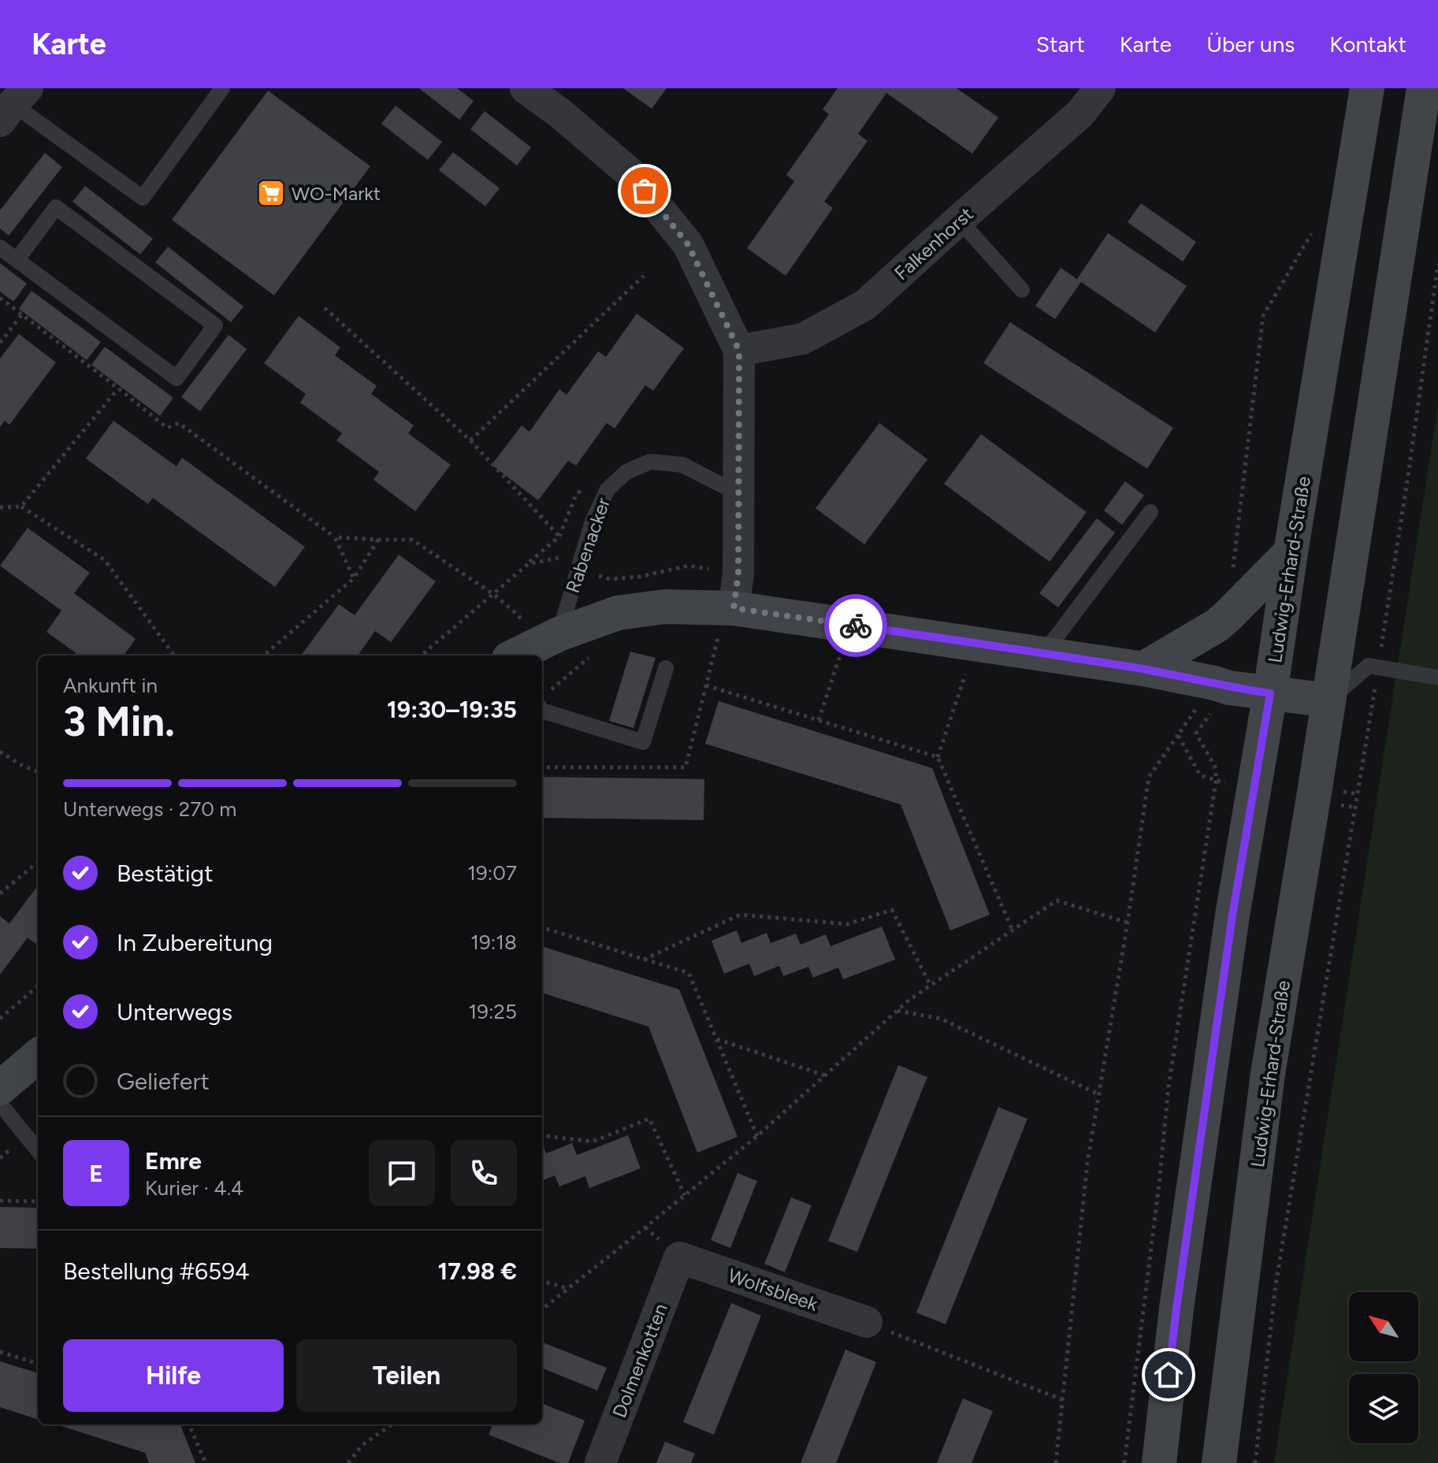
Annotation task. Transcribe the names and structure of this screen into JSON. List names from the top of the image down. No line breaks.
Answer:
{"streets":{"main road":["Ludwig-Erhard-Straße"],"street":["Falkenhorst","Wolfsbleek","Dolmenkotten"],"lane":["Rabenacker"]},"crossings":[["Wolfsbleek","Dolmenkotten"]],"places":{"supermarket":["WO-Markt"]},"north":"top left","page":{"header":"Karte","nav":["Start","Karte","Über uns","Kontakt"],"heading":["3 Min.","Ankunft in","19:30–19:35"],"panel":["Emre","Kurier · 4.4","Bestellung #6594","17.98 €"],"bar":"Unterwegs · 270 m","list":[["Bestätigt","19:07"],["In Zubereitung","19:18"],["Unterwegs","19:25"],"Geliefert"],"round":"E","buttons":["Hilfe","Teilen"]}}
